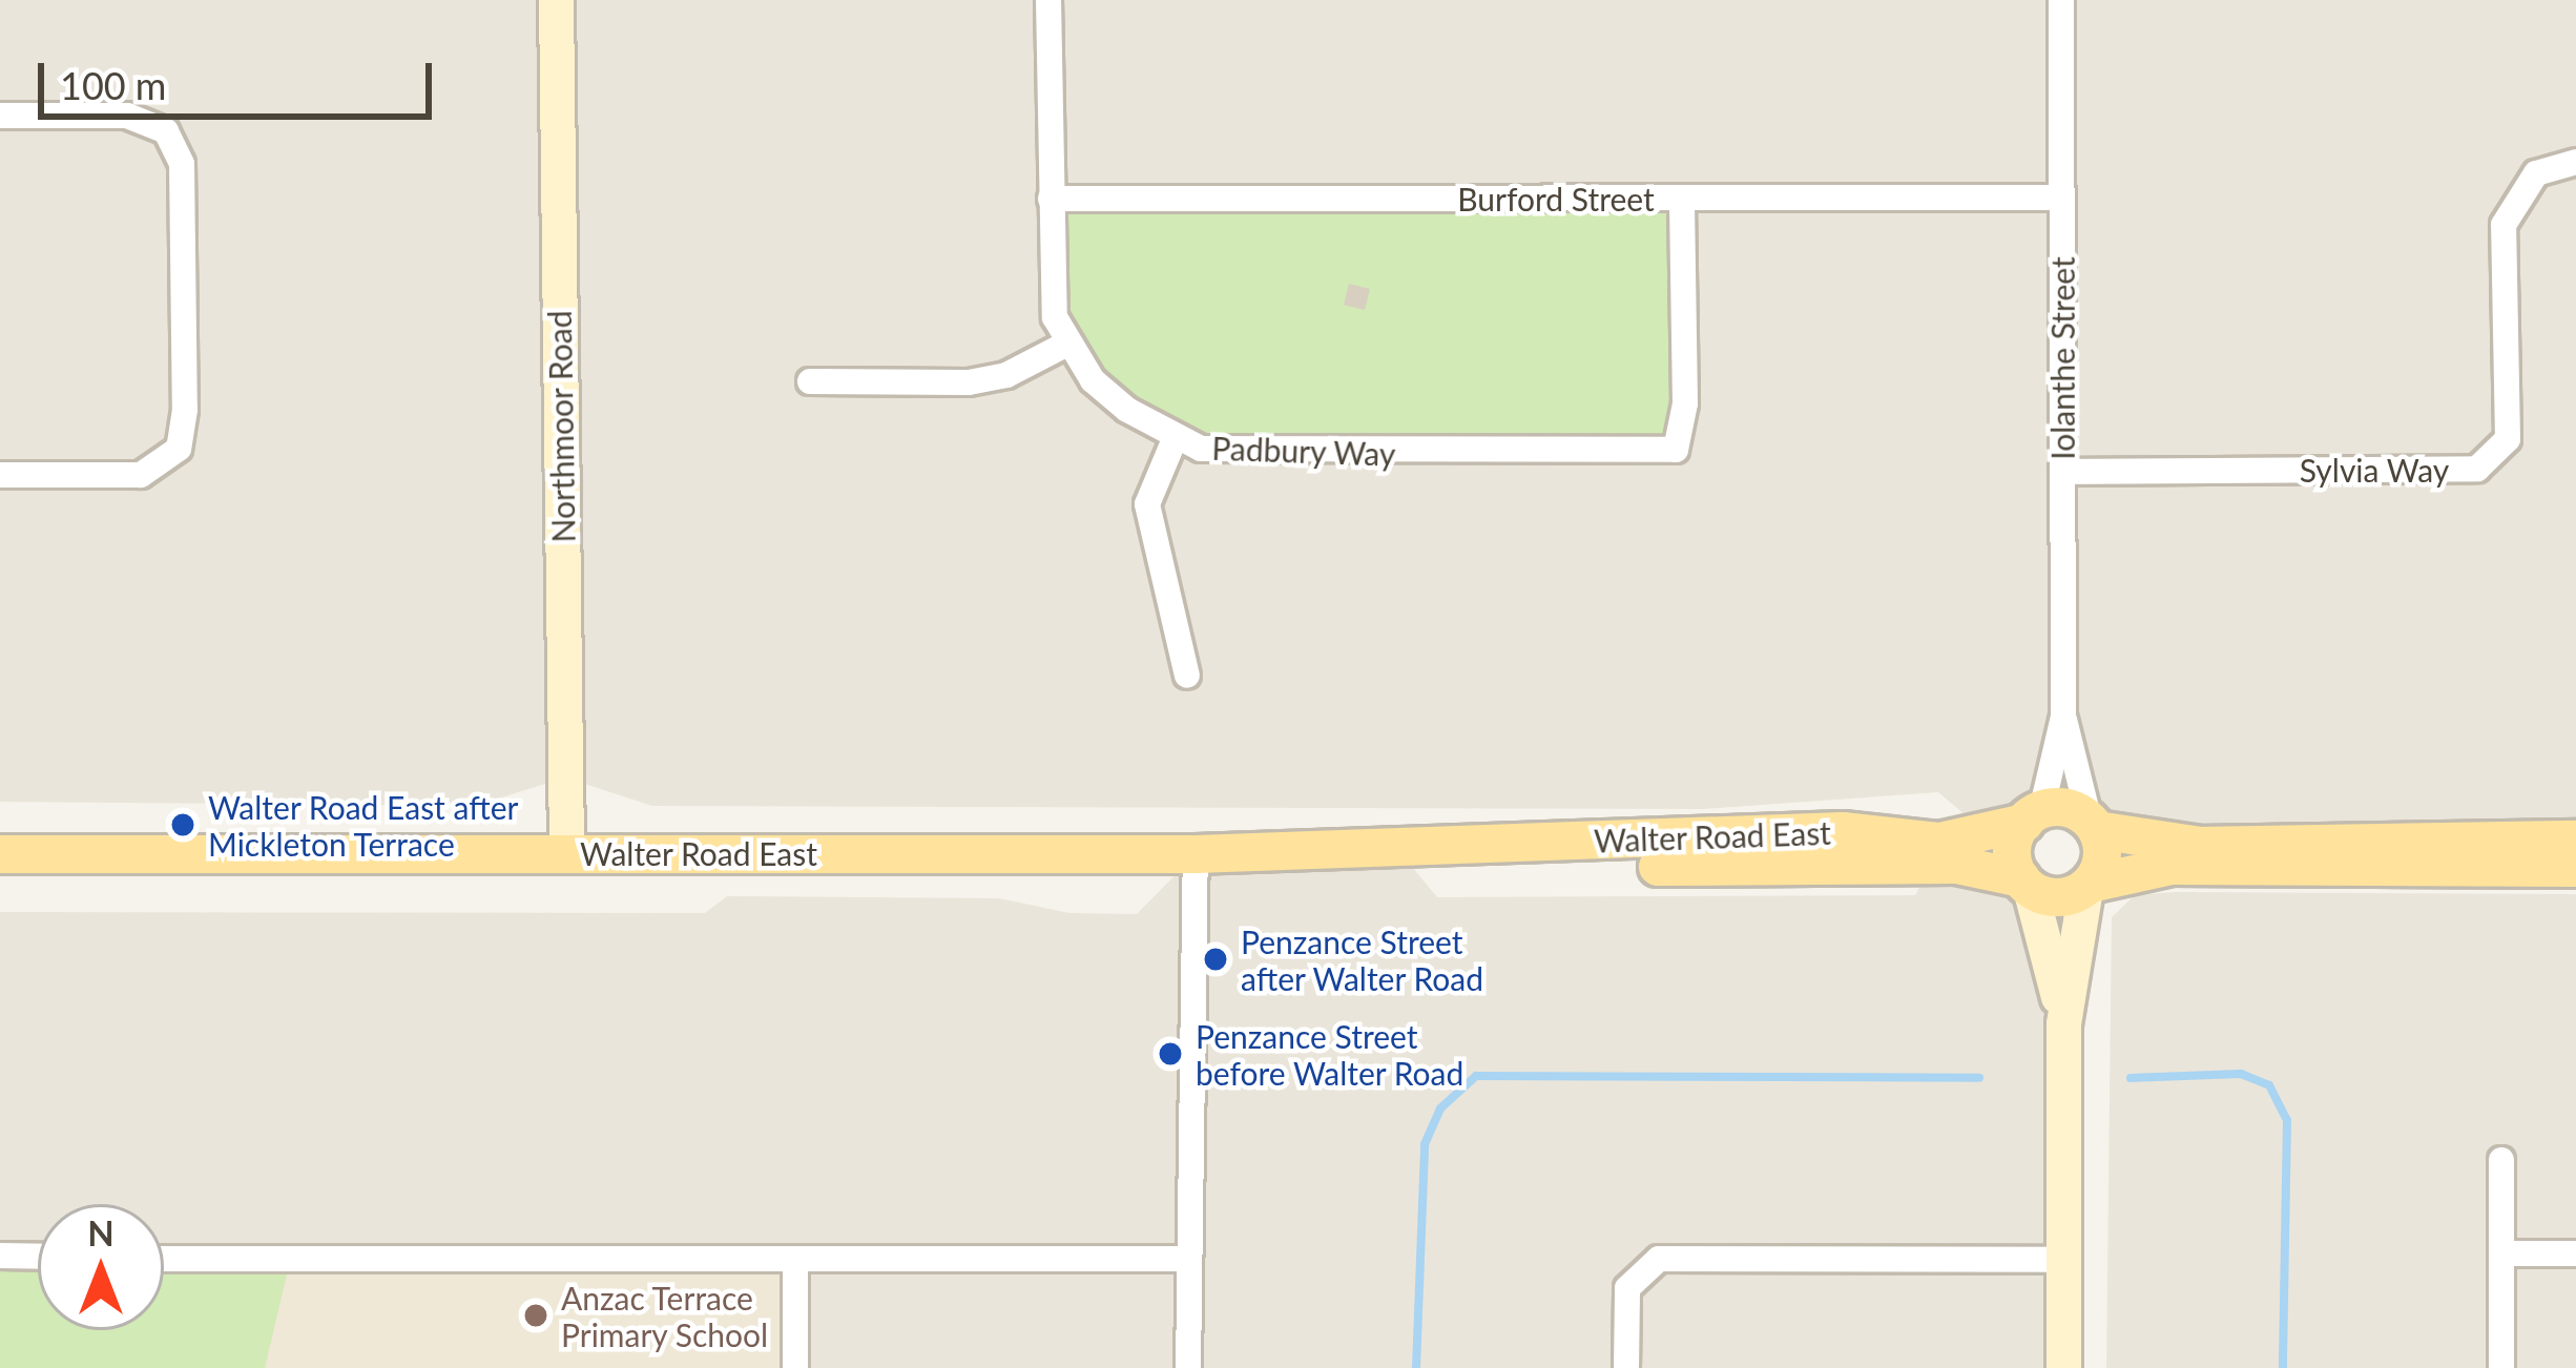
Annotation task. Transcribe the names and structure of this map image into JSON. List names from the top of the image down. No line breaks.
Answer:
{"streets":{"main road":["Walter Road East"],"street":["Burford Street","Iolanthe Street","Northmoor Road","Padbury Way","Sylvia Way"]},"crossings":[["Burford Street","Iolanthe Street"],["Burford Street","Padbury Way"],["Iolanthe Street","Sylvia Way"],["Iolanthe Street","Walter Road East"],["Northmoor Road","Walter Road East"]],"places":["Walter Road East after Mickleton Terrace","Penzance Street after Walter Road","Penzance Street before Walter Road","Anzac Terrace Primary School"],"scale_bar":"100 m","north":"top"}
